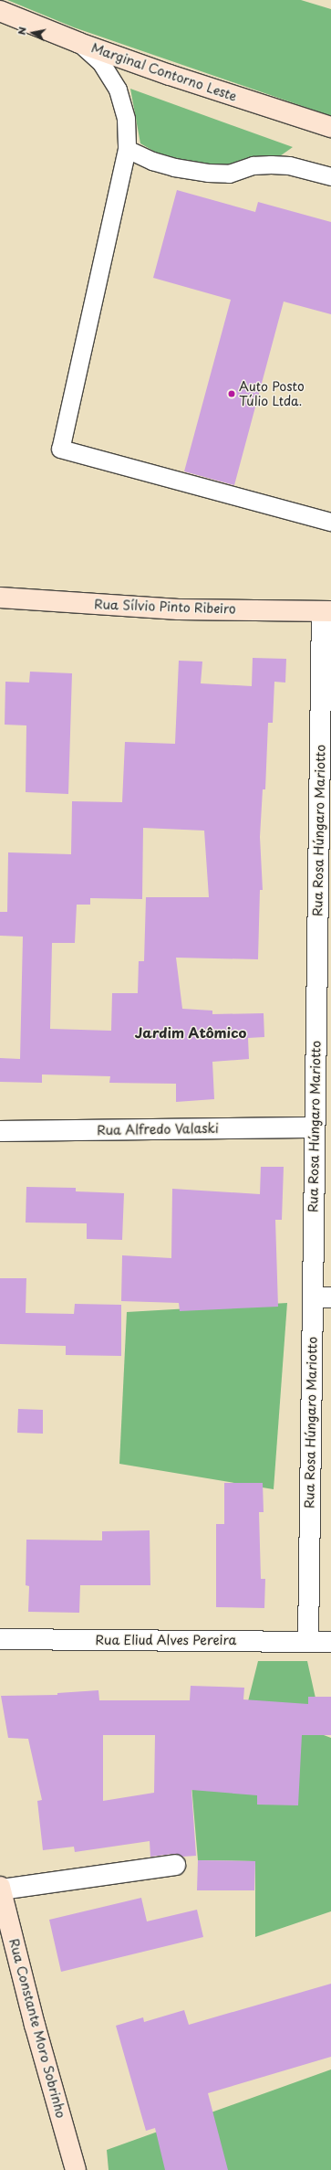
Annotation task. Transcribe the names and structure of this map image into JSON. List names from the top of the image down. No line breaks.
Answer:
{"streets":{"main road":["Marginal Contorno Leste","Rua Sílvio Pinto Ribeiro","Rua Constante Moro Sobrinho"],"street":["Rua Rosa Húngaro Mariotto","Rua Alfredo Valaski","Rua Eliud Alves Pereira"]},"crossings":[["Rua Sílvio Pinto Ribeiro","Rua Rosa Húngaro Mariotto"],["Rua Rosa Húngaro Mariotto","Rua Alfredo Valaski"],["Rua Rosa Húngaro Mariotto","Rua Eliud Alves Pereira"]],"districts":["Jardim Atômico"],"places":["Auto Posto Túlio Ltda."],"north":"left"}
